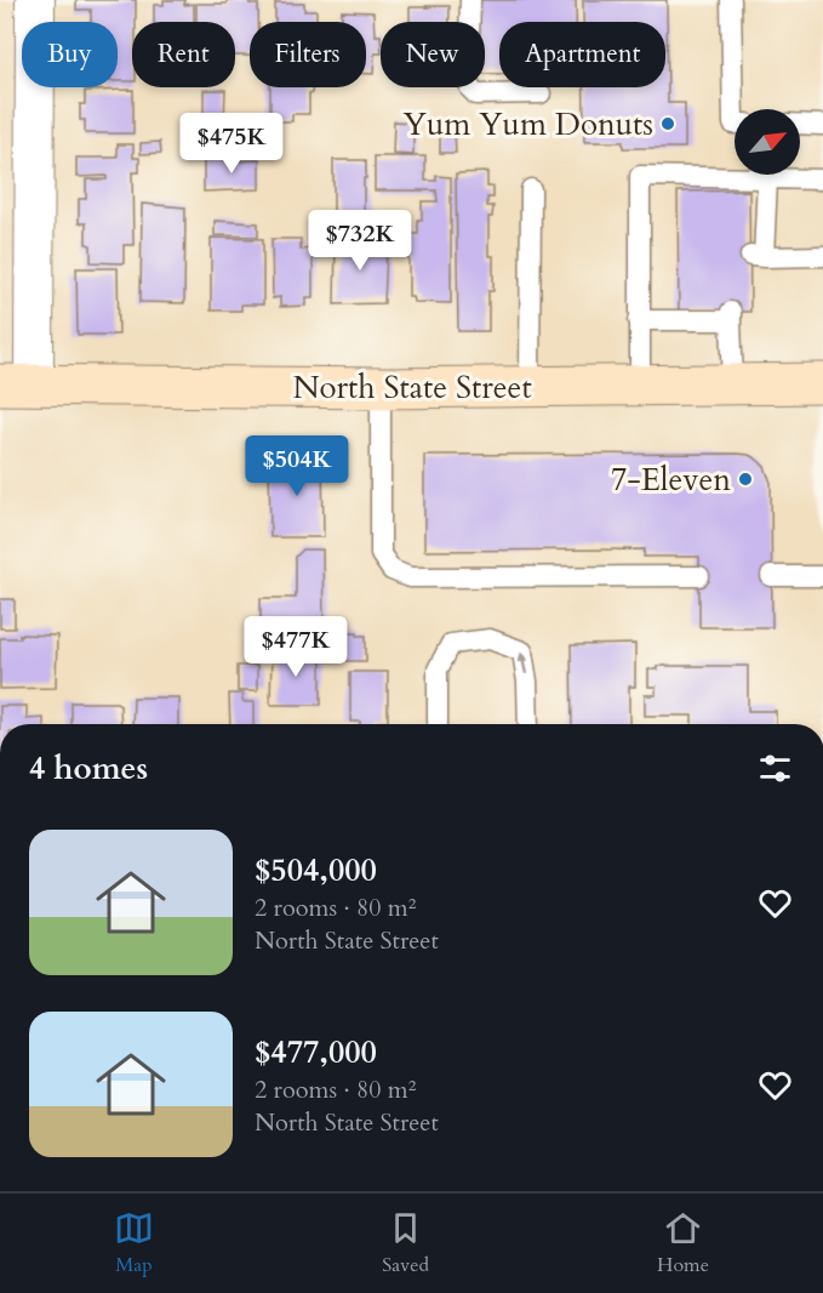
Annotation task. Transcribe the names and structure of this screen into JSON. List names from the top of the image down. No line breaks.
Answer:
{"streets":{"main road":["North State Street"]},"places":["Yum Yum Donuts","7-Eleven"],"north":"top right","page":{"chip":["Buy","Rent","Filters","New","Apartment"],"price":["$475K","$732K","$504K","$477K"],"heading":"4 homes","list":[{"name":"$504,000","note":"2 rooms · 80 m² · North State Street"},{"name":"$477,000","note":"2 rooms · 80 m² · North State Street"}],"tabs":["Map","Saved","Home"]}}
